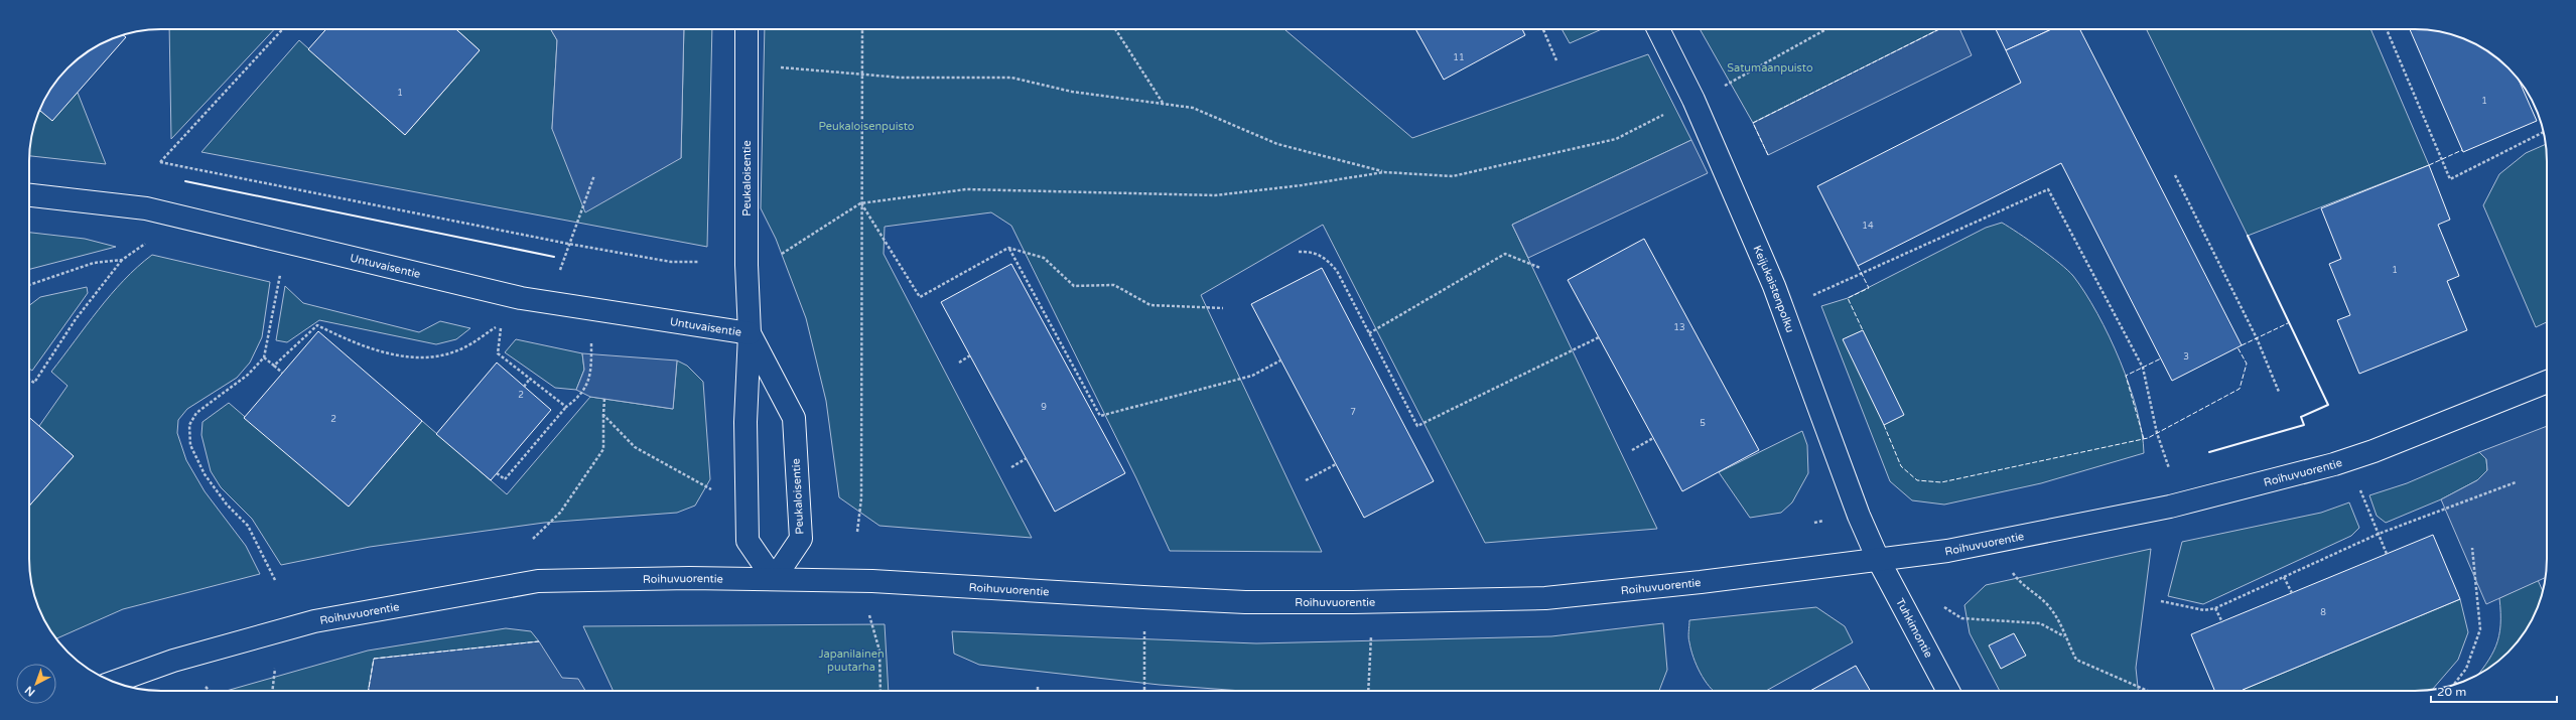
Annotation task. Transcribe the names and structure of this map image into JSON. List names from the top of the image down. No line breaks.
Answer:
{"streets":{"main road":["Peukaloisentie","Untuvaisentie","Keijukaistenpolku","Roihuvuorentie","Tuhkimontie"]},"crossings":[["Peukaloisentie","Untuvaisentie"],["Peukaloisentie","Roihuvuorentie"],["Keijukaistenpolku","Roihuvuorentie"],["Keijukaistenpolku","Tuhkimontie"],["Roihuvuorentie","Tuhkimontie"]],"parks":["Satumaanpuisto","Peukaloisenpuisto","Japanilainen puutarha"],"house_numbers":["11","1","1","14","1","13","3","2","9","7","2","5","8"],"scale_bar":"20 m","north":"bottom left"}
